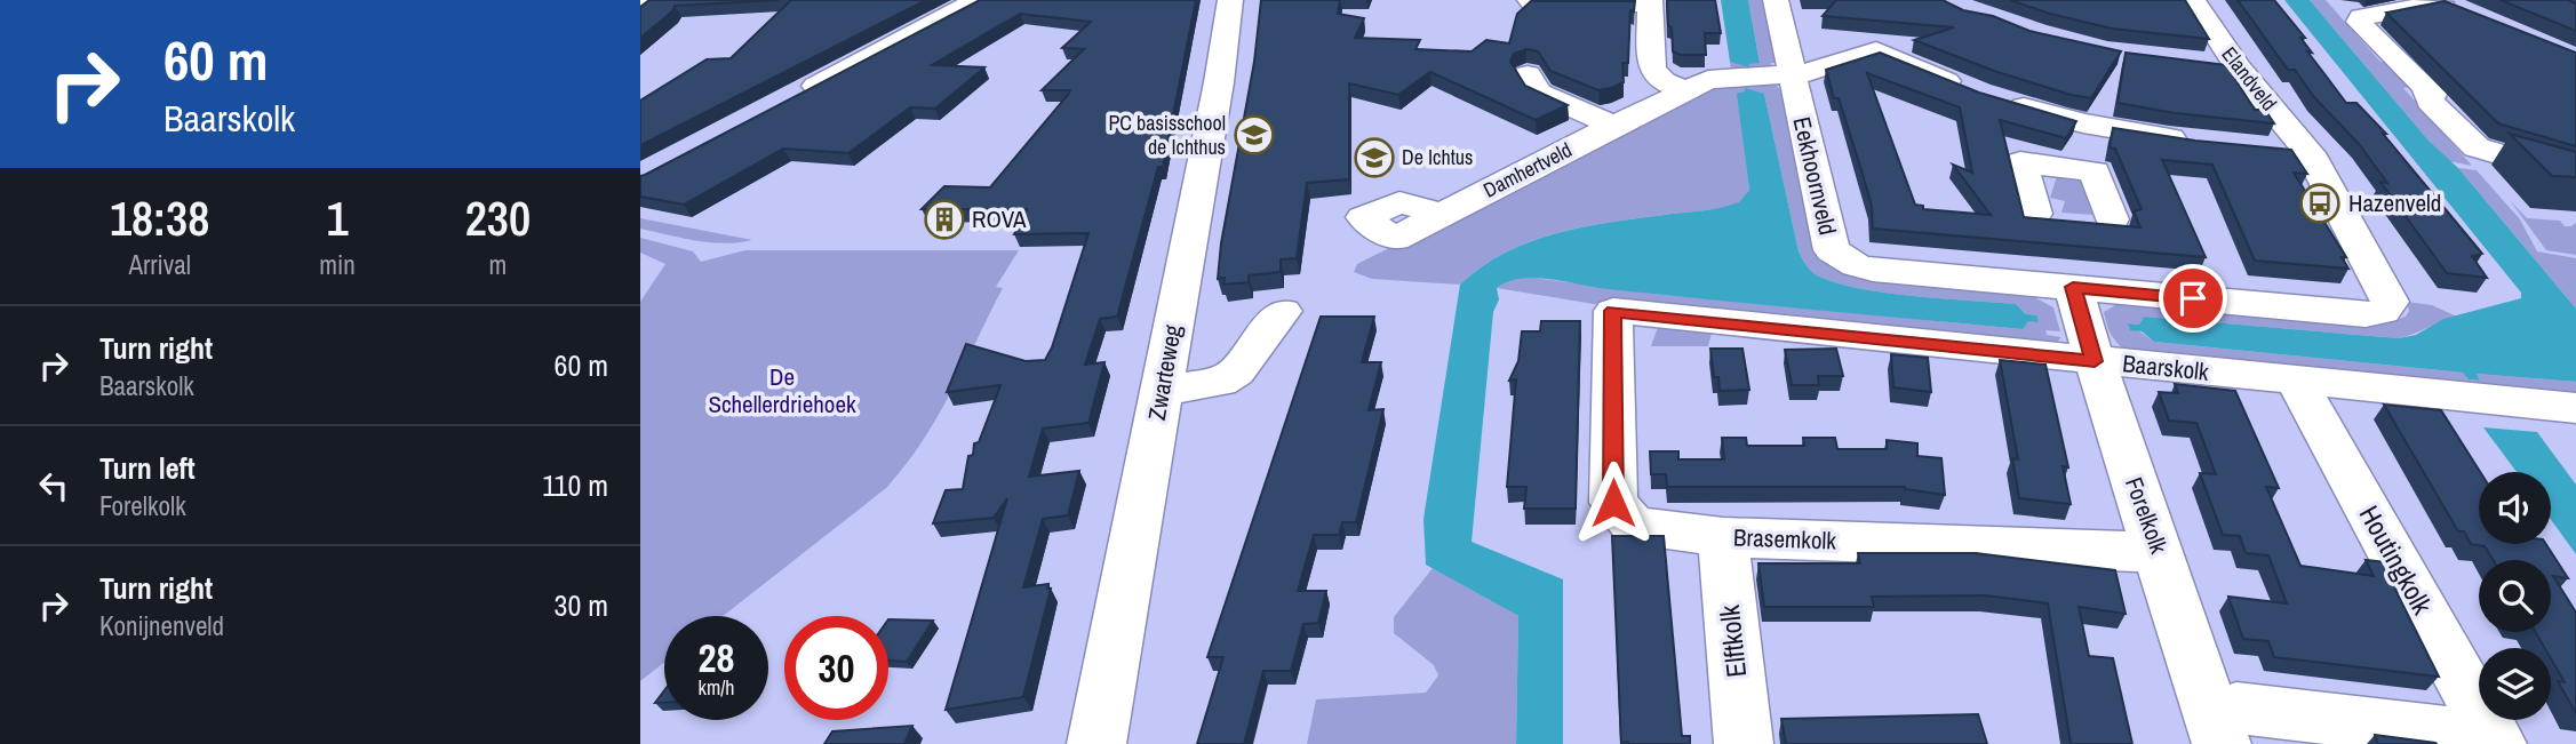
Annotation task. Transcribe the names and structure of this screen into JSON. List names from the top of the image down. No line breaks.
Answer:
{"streets":{"street":["Elandveld","Damhertveld","Eekhoornveld","Baarskolk","Zwarteweg","Forelkolk","Brasemkolk","Houtingkolk","Elftkolk"]},"crossings":[["Elandveld","Eekhoornveld"],["Elandveld","Forelkolk"],["Damhertveld","Eekhoornveld"],["Eekhoornveld","Forelkolk"],["Baarskolk","Forelkolk"],["Baarskolk","Brasemkolk"],["Baarskolk","Houtingkolk"],["Forelkolk","Brasemkolk"],["Forelkolk","Houtingkolk"],["Brasemkolk","Elftkolk"]],"parks":["De Schellerdriehoek"],"places":{"school or university":["PC basisschool de Ichthus","De Ichtus"],"bus stop":["Hazenveld"],"building":["ROVA"]},"page":{"turn":["60 m","Baarskolk"],"eta":["18:38","Arrival","1","min","230","m"],"list":[{"name":"Turn right","note":"Baarskolk","value":"60 m"},{"name":"Turn left","note":"Forelkolk","value":"110 m"},{"name":"Turn right","note":"Konijnenveld","value":"30 m"}],"speed":"28 km/h","limit":"30"}}
